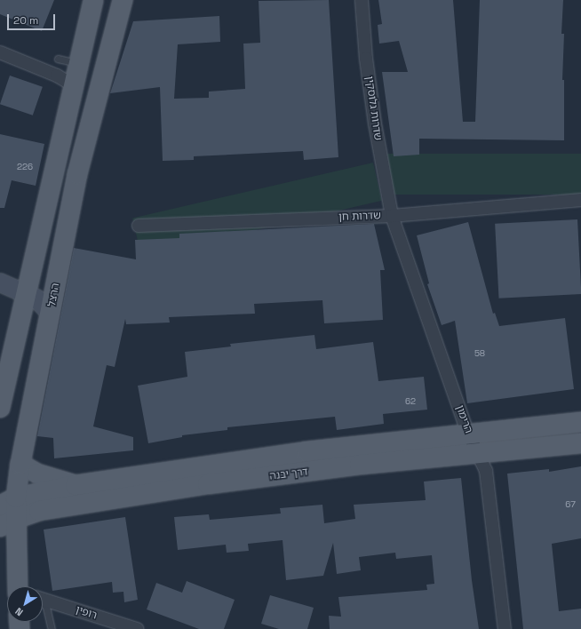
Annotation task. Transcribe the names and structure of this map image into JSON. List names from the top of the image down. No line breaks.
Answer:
{"streets":{"main road":["הרצל","דרך יבנה"],"street":["שדרות גלוסקין","שדרות חן","הרימון","רופין"]},"crossings":[["שדרות גלוסקין","שדרות חן"],["שדרות גלוסקין","הרימון"],["שדרות חן","הרימון"],["הרצל","דרך יבנה"],["הרימון","דרך יבנה"]],"house_numbers":["226","58","62","67"],"scale_bar":"20 m","north":"bottom left"}
